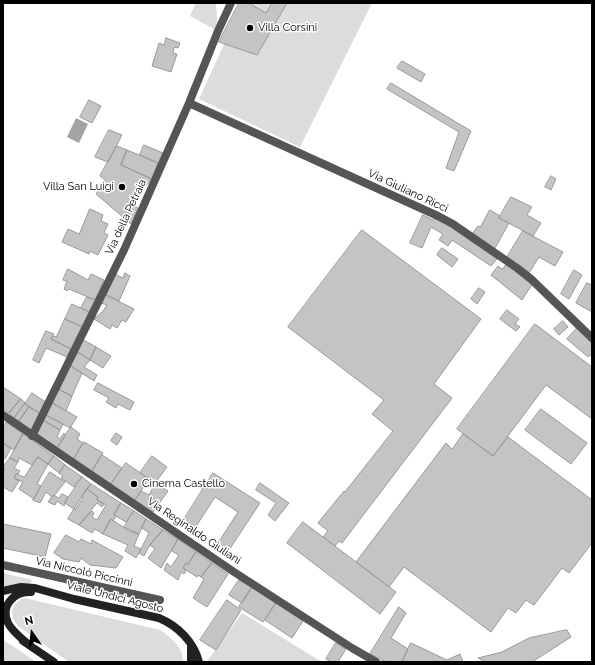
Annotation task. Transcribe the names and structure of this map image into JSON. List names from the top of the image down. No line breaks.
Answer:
{"streets":{"main road":["Viale Undici Agosto"],"street":["Via Giuliano Ricci","Via della Petraia","Via Reginaldo Giuliani","Via Niccolò Piccinni"]},"crossings":[["Via Giuliano Ricci","Via della Petraia"],["Via della Petraia","Via Reginaldo Giuliani"]],"places":["Villa Corsini","Villa San Luigi","Cinema Castello"],"north":"top"}
